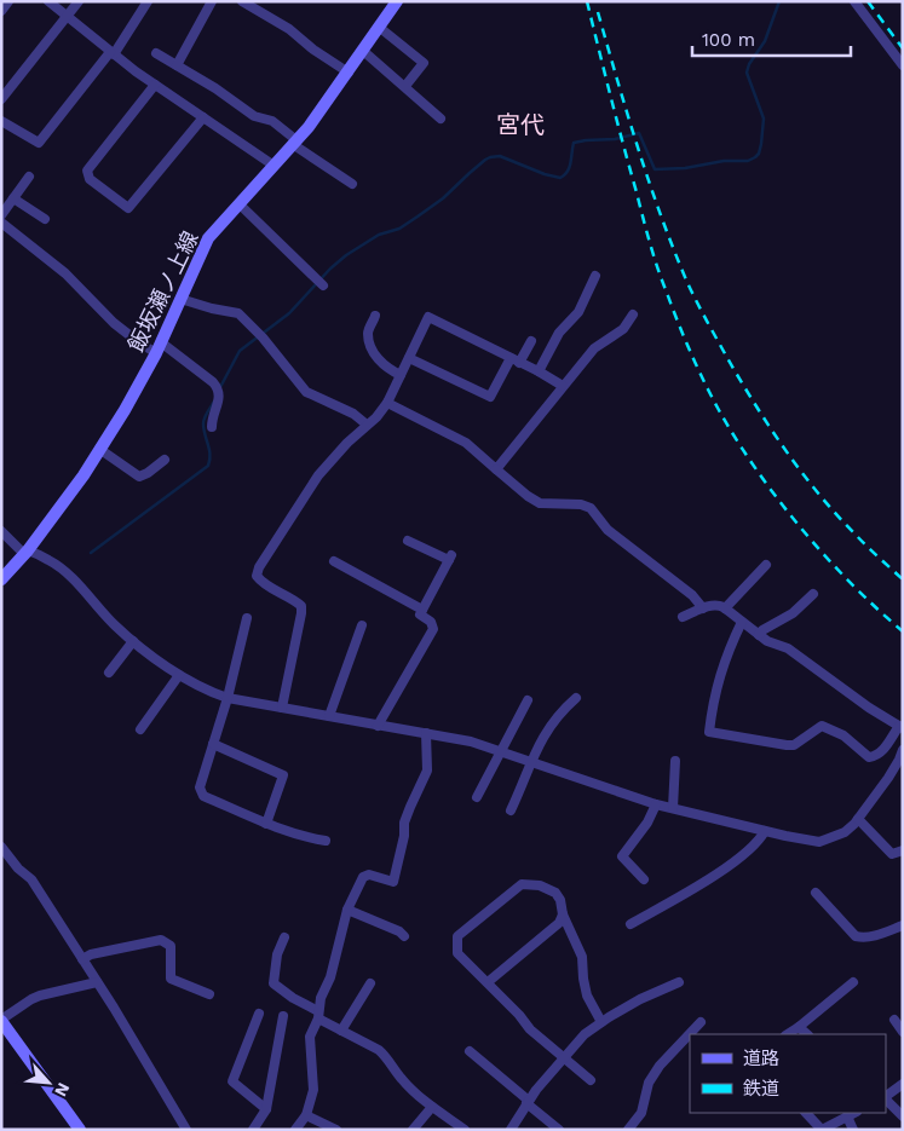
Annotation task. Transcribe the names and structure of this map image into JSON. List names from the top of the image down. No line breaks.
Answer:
{"streets":{"main road":["飯坂瀬ノ上線"]},"districts":["宮代"],"legend":["道路","鉄道"],"scale_bar":"100 m","north":"bottom right"}
